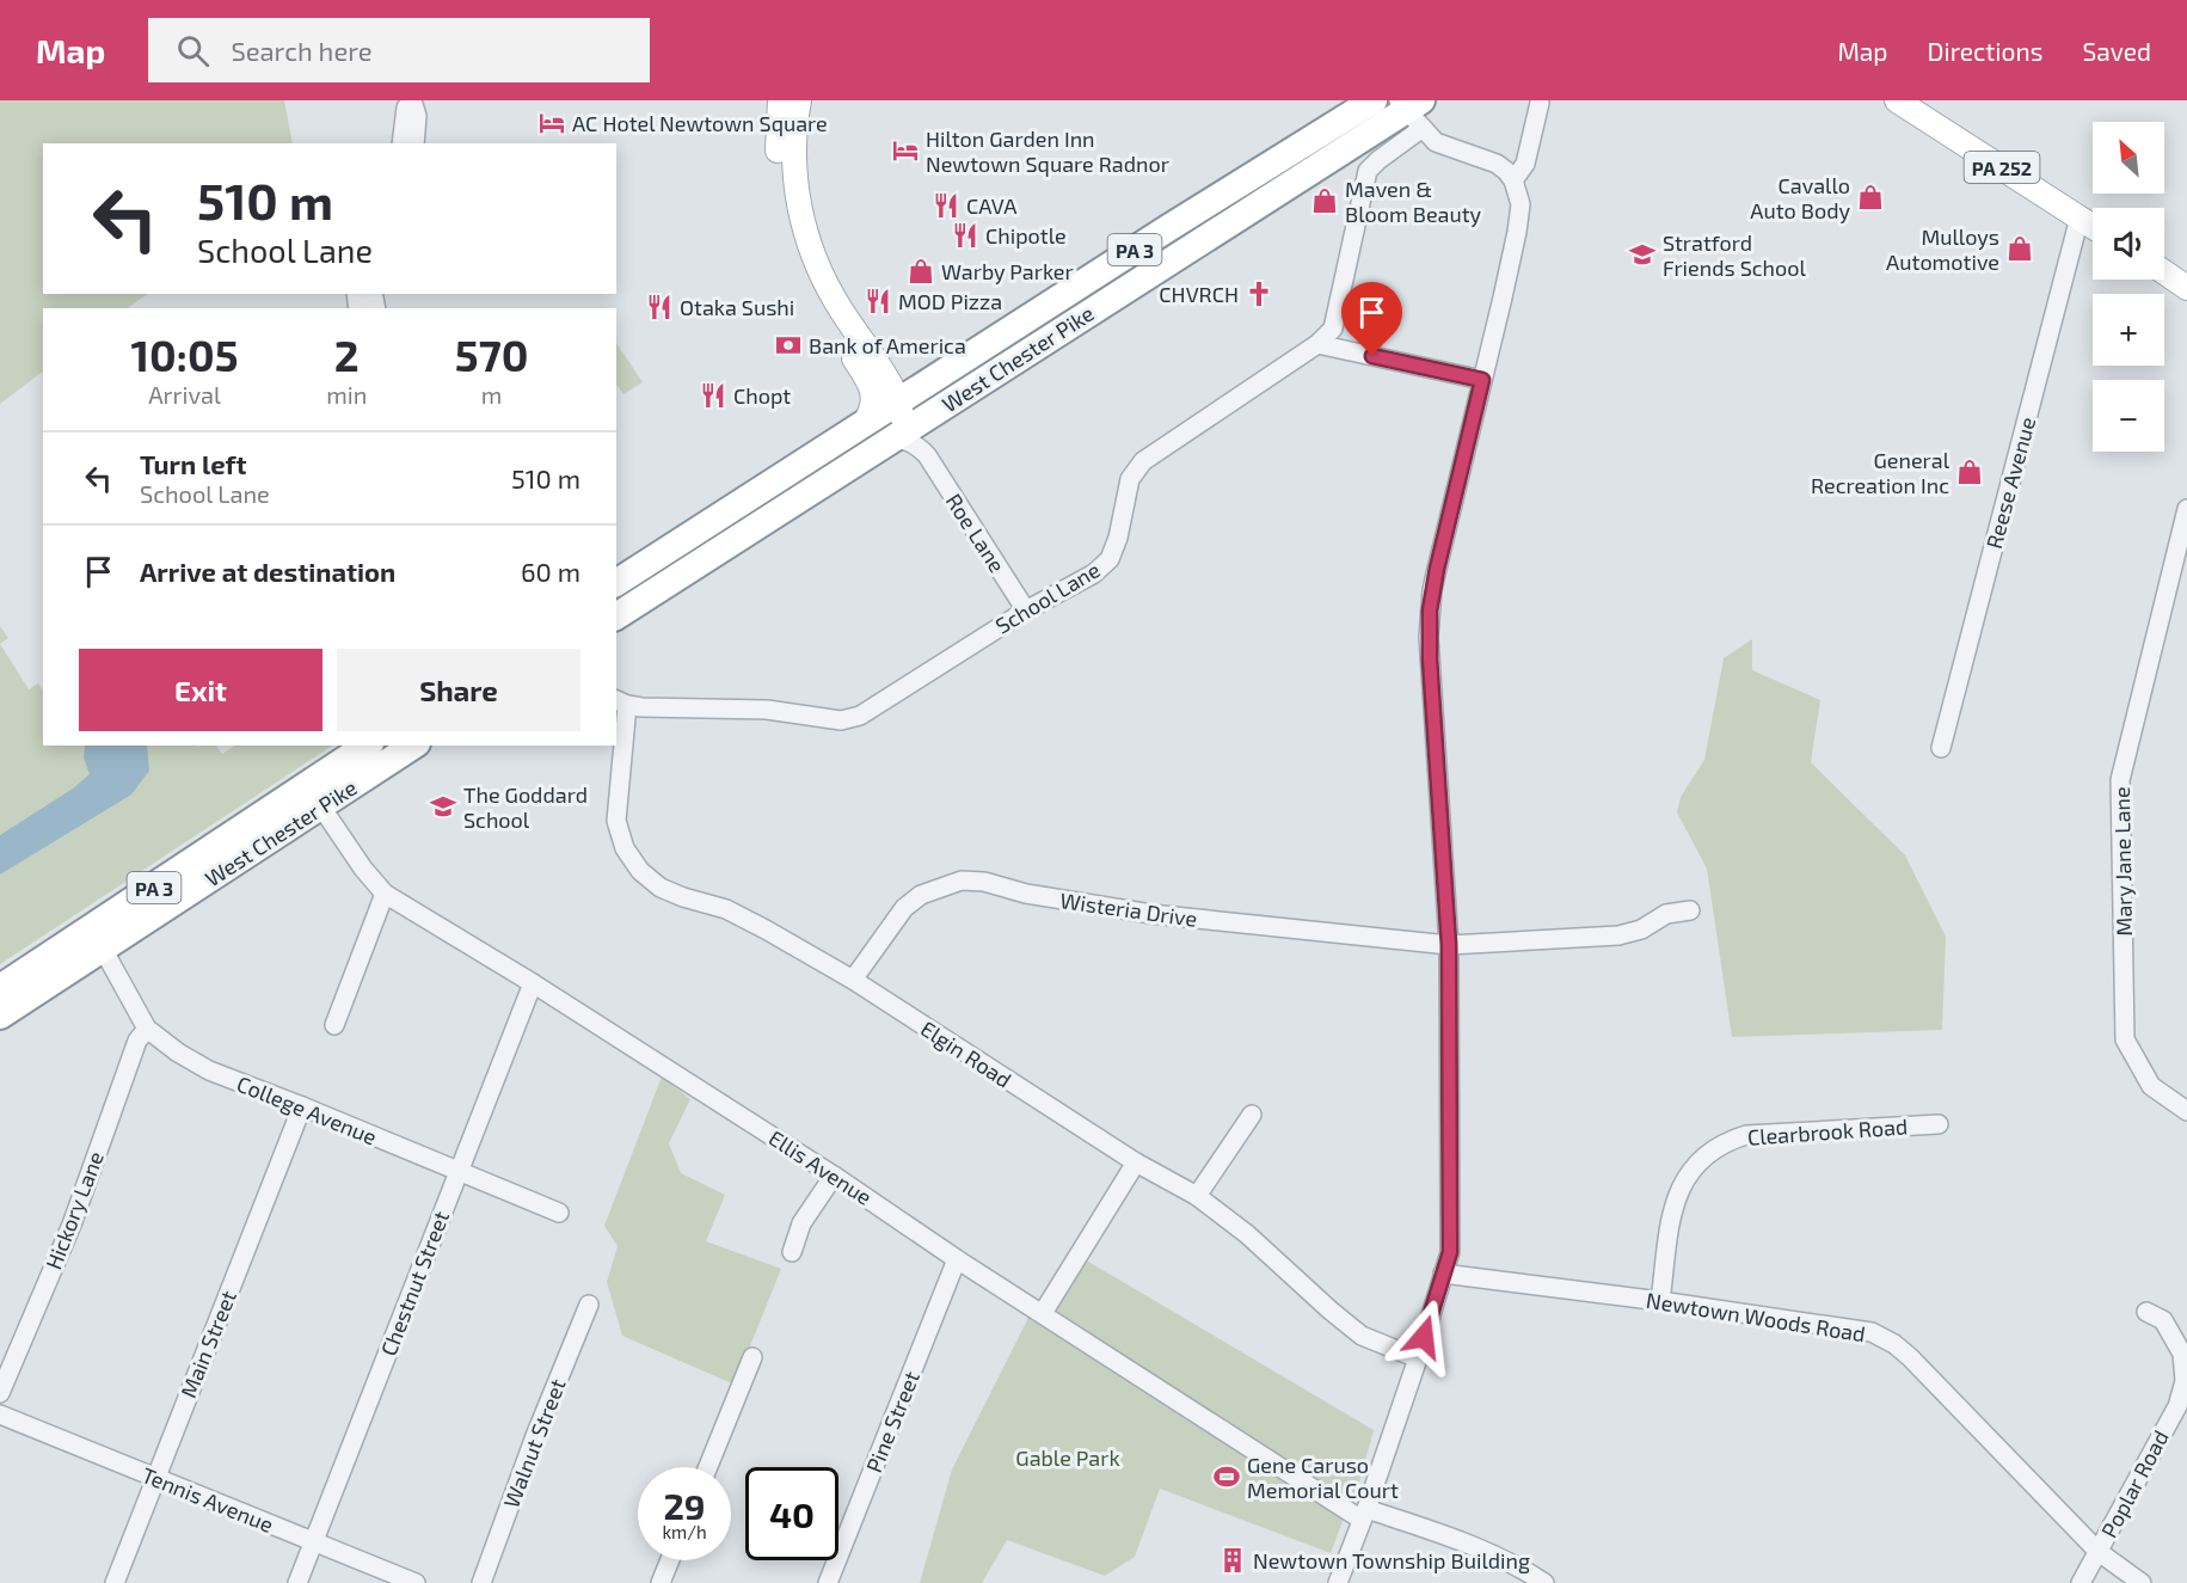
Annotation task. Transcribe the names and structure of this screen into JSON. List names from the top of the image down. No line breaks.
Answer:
{"streets":{"highway":["PA 3","West Chester Pike"],"main road":["PA 252"],"street":["Reese Avenue","Roe Lane","School Lane","Mary Jane Lane","Wisteria Drive","Elgin Road","College Avenue","Clearbrook Road","Ellis Avenue","Hickory Lane","Chestnut Street","Newtown Woods Road","Main Street","Pine Street","Walnut Street","Poplar Road","Tennis Avenue"]},"crossings":[["PA 252","Reese Avenue"],["West Chester Pike","College Avenue"],["West Chester Pike","Ellis Avenue"],["Roe Lane","School Lane"],["School Lane","Elgin Road"],["Wisteria Drive","Elgin Road"],["College Avenue","Hickory Lane"],["College Avenue","Chestnut Street"],["College Avenue","Main Street"],["Clearbrook Road","Newtown Woods Road"],["Ellis Avenue","Chestnut Street"],["Ellis Avenue","Pine Street"],["Chestnut Street","Tennis Avenue"],["Newtown Woods Road","Poplar Road"],["Main Street","Tennis Avenue"]],"parks":["Gable Park"],"places":{"hotel":["AC Hotel Newtown Square","Hilton Garden Inn Newtown Square Radnor"],"shop":["Cavallo Auto Body","Maven & Bloom Beauty","Mulloys Automotive","Warby Parker","General Recreation Inc"],"restaurant":["CAVA","Chipotle","MOD Pizza","Otaka Sushi","Chopt"],"school or university":["Stratford Friends School","The Goddard School"],"church":["CHVRCH"],"bank":["Bank of America"],"sports":["Gene Caruso Memorial Court"],"building":["Newtown Township Building"]},"north":"top left","page":{"header":"Map","search":"Search here","nav":["Map","Directions","Saved"],"map_buttons":["+","−"],"turn":["510 m","School Lane"],"eta":["10:05","Arrival","2","min","570","m"],"list":[{"name":"Turn left","note":"School Lane","value":"510 m"},{"name":"Arrive at destination","value":"60 m"}],"buttons":["Exit","Share"],"speed":"29 km/h","limit":"40"}}
